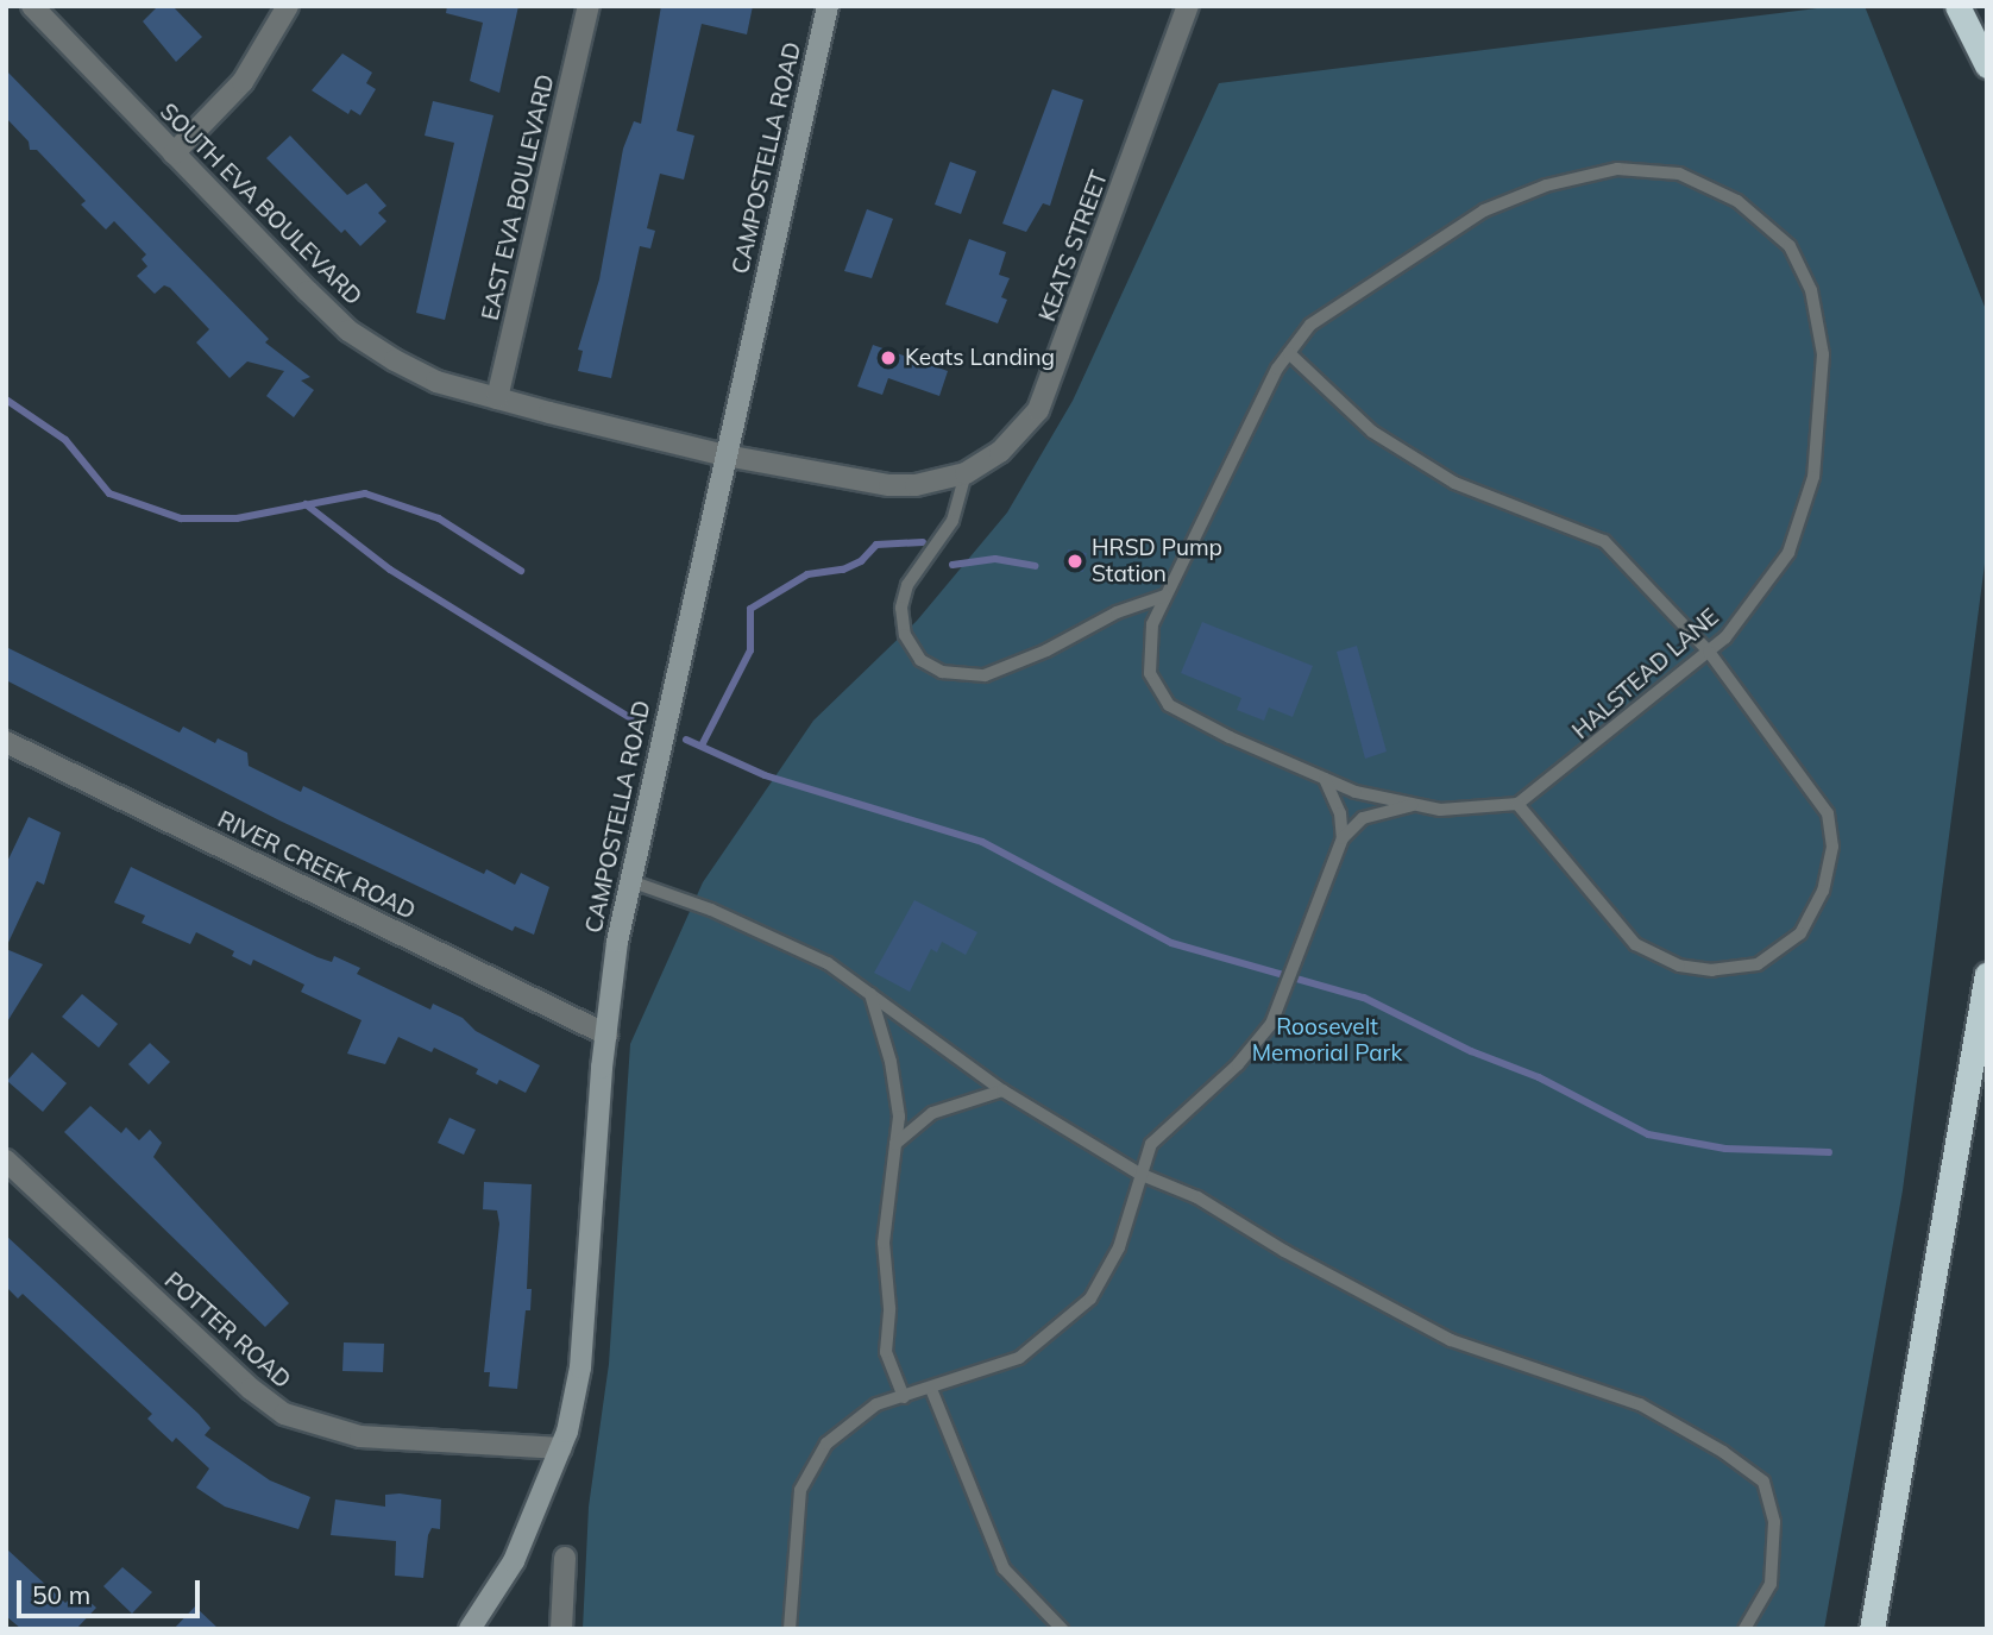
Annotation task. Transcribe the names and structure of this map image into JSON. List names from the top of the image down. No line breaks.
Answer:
{"streets":{"main road":["CAMPOSTELLA ROAD"],"street":["EAST EVA BOULEVARD","SOUTH EVA BOULEVARD","KEATS STREET","RIVER CREEK ROAD","POTTER ROAD"],"lane":["HALSTEAD LANE"]},"crossings":[["CAMPOSTELLA ROAD","SOUTH EVA BOULEVARD"],["CAMPOSTELLA ROAD","KEATS STREET"],["CAMPOSTELLA ROAD","RIVER CREEK ROAD"],["CAMPOSTELLA ROAD","POTTER ROAD"],["EAST EVA BOULEVARD","SOUTH EVA BOULEVARD"],["SOUTH EVA BOULEVARD","KEATS STREET"]],"parks":["Roosevelt Memorial Park"],"places":["Keats Landing","HRSD Pump Station"],"scale_bar":"50 m"}
